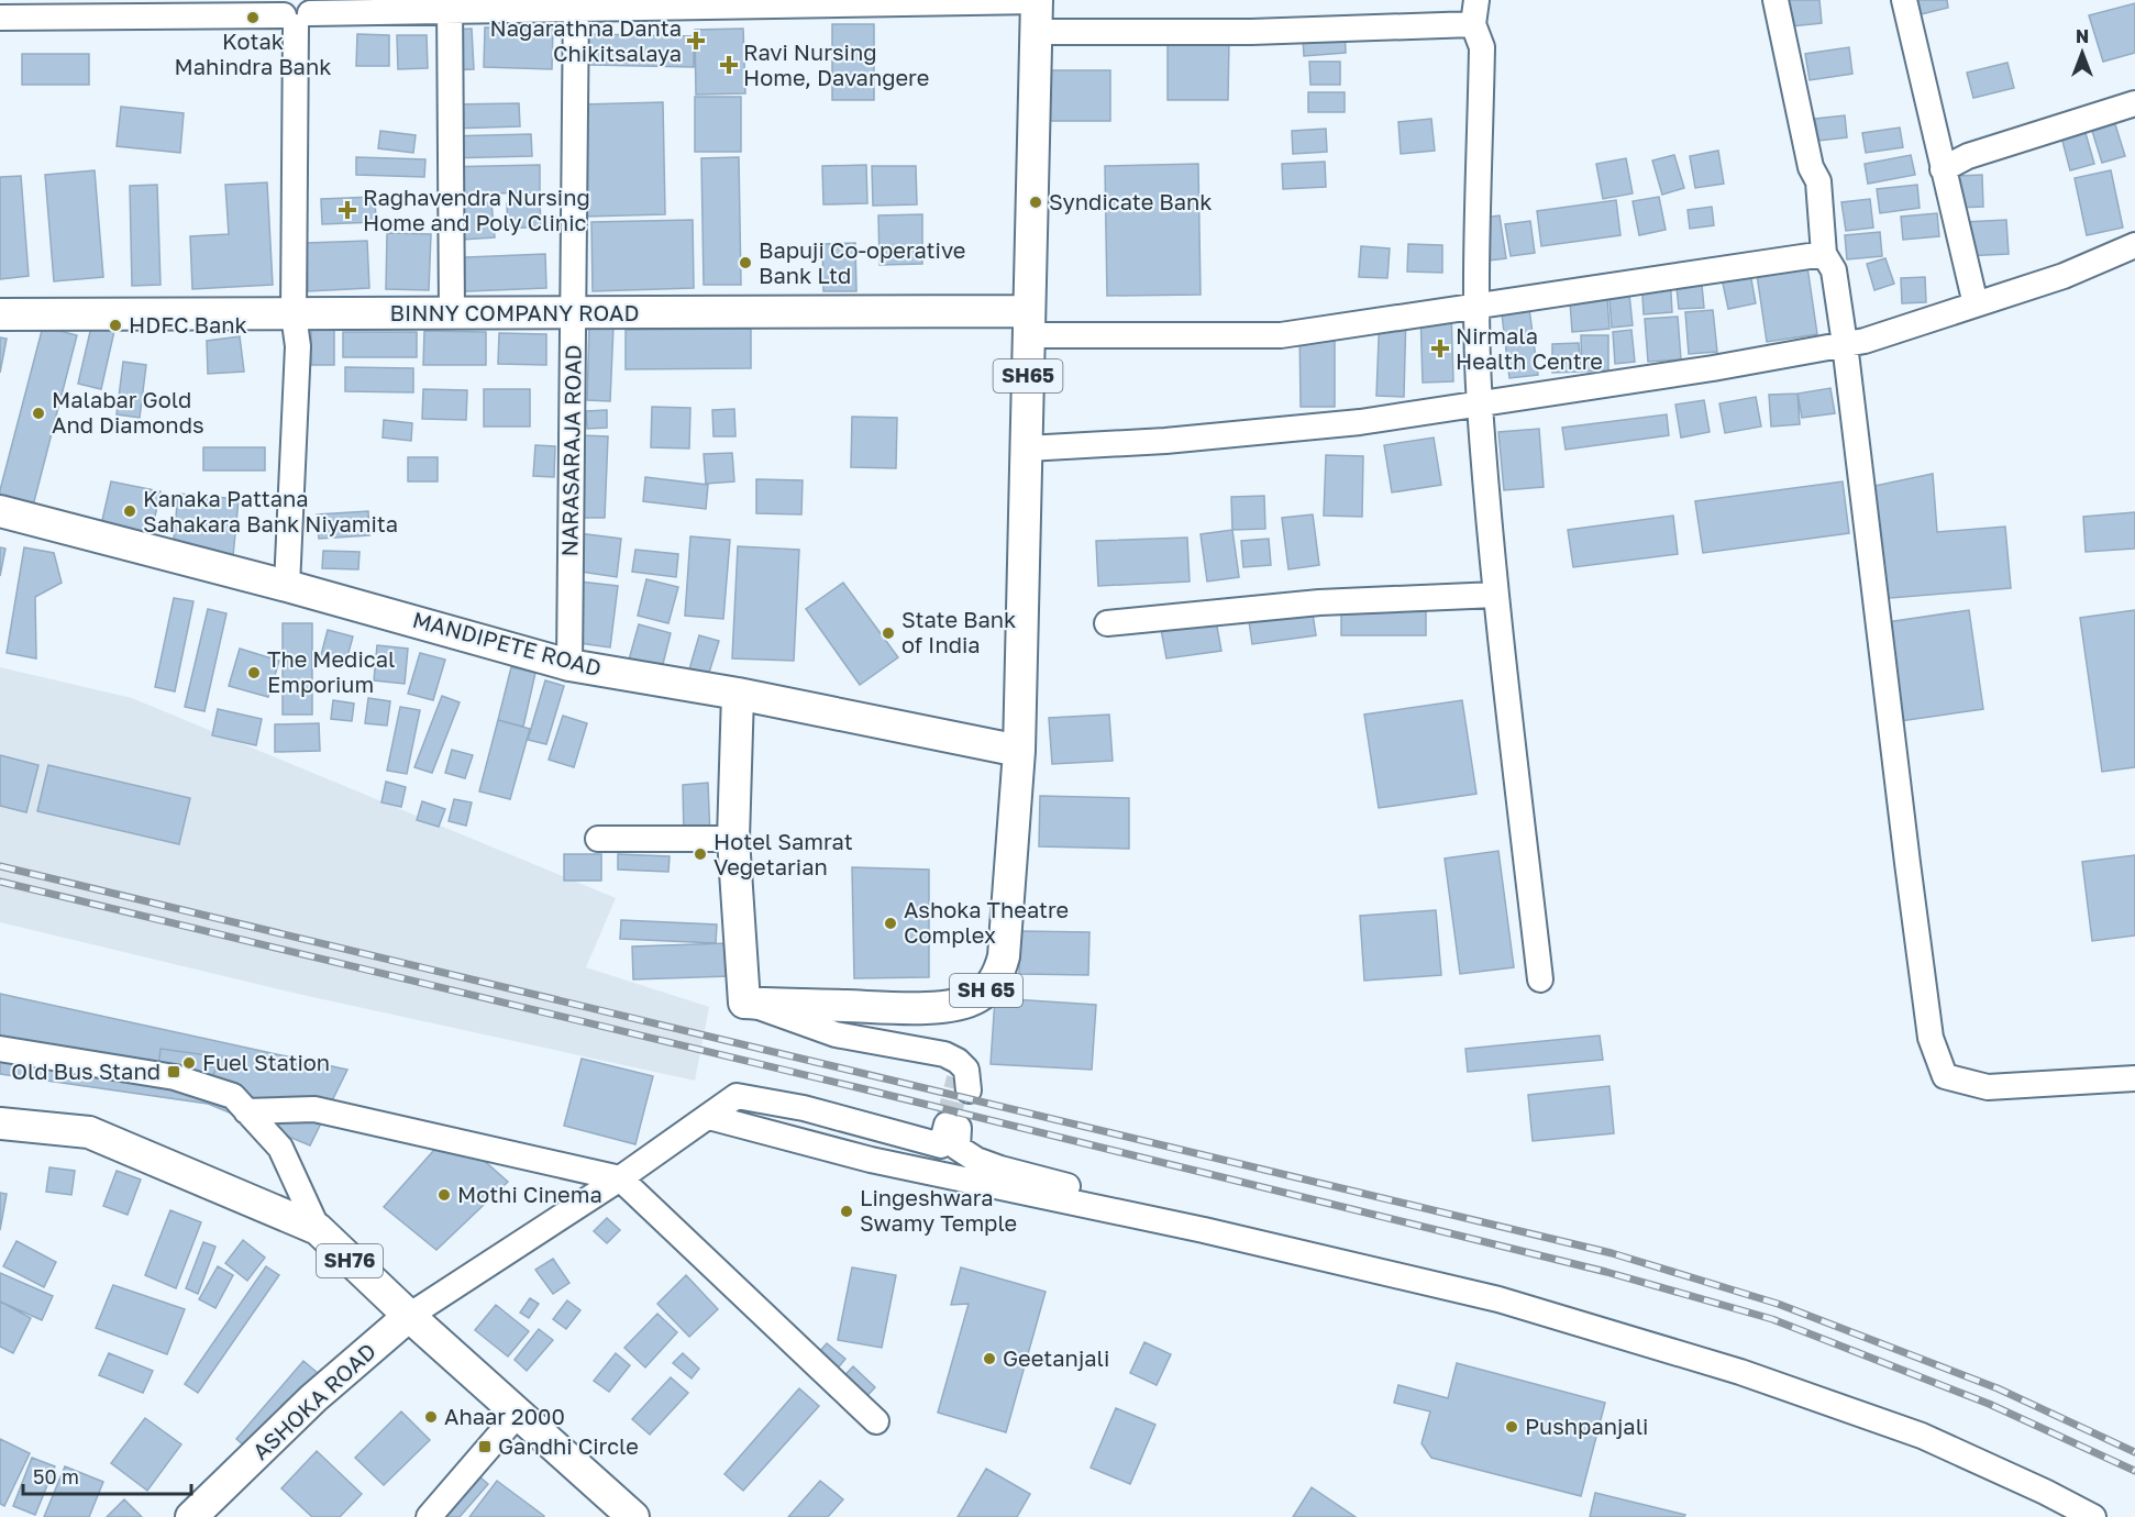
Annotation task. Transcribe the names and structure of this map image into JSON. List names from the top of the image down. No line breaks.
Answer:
{"streets":{"main road":["BINNY COMPANY ROAD","SH65","MANDIPETE ROAD","SH 65","SH76","ASHOKA ROAD"],"street":["NARASARAJA ROAD"]},"crossings":[["BINNY COMPANY ROAD","SH65"],["BINNY COMPANY ROAD","NARASARAJA ROAD"],["SH65","MANDIPETE ROAD"],["SH65","SH 65"],["NARASARAJA ROAD","MANDIPETE ROAD"],["MANDIPETE ROAD","SH 65"],["SH76","ASHOKA ROAD"]],"places":{"other":["Kotak Mahindra Bank","Syndicate Bank","Bapuji Co-operative Bank Ltd","HDFC Bank","Malabar Gold And Diamonds","Kanaka Pattana Sahakara Bank Niyamita","State Bank of India","The Medical Emporium","Hotel Samrat Vegetarian","Ashoka Theatre Complex","Fuel Station","Mothi Cinema","Lingeshwara Swamy Temple","Geetanjali","Ahaar 2000","Pushpanjali"],"health":["Nagarathna Danta Chikitsalaya","Ravi Nursing Home, Davangere","Raghavendra Nursing Home and Poly Clinic","Nirmala Health Centre"],"transit":["Old Bus Stand","Gandhi Circle"]},"scale_bar":"50 m","north":"top"}
